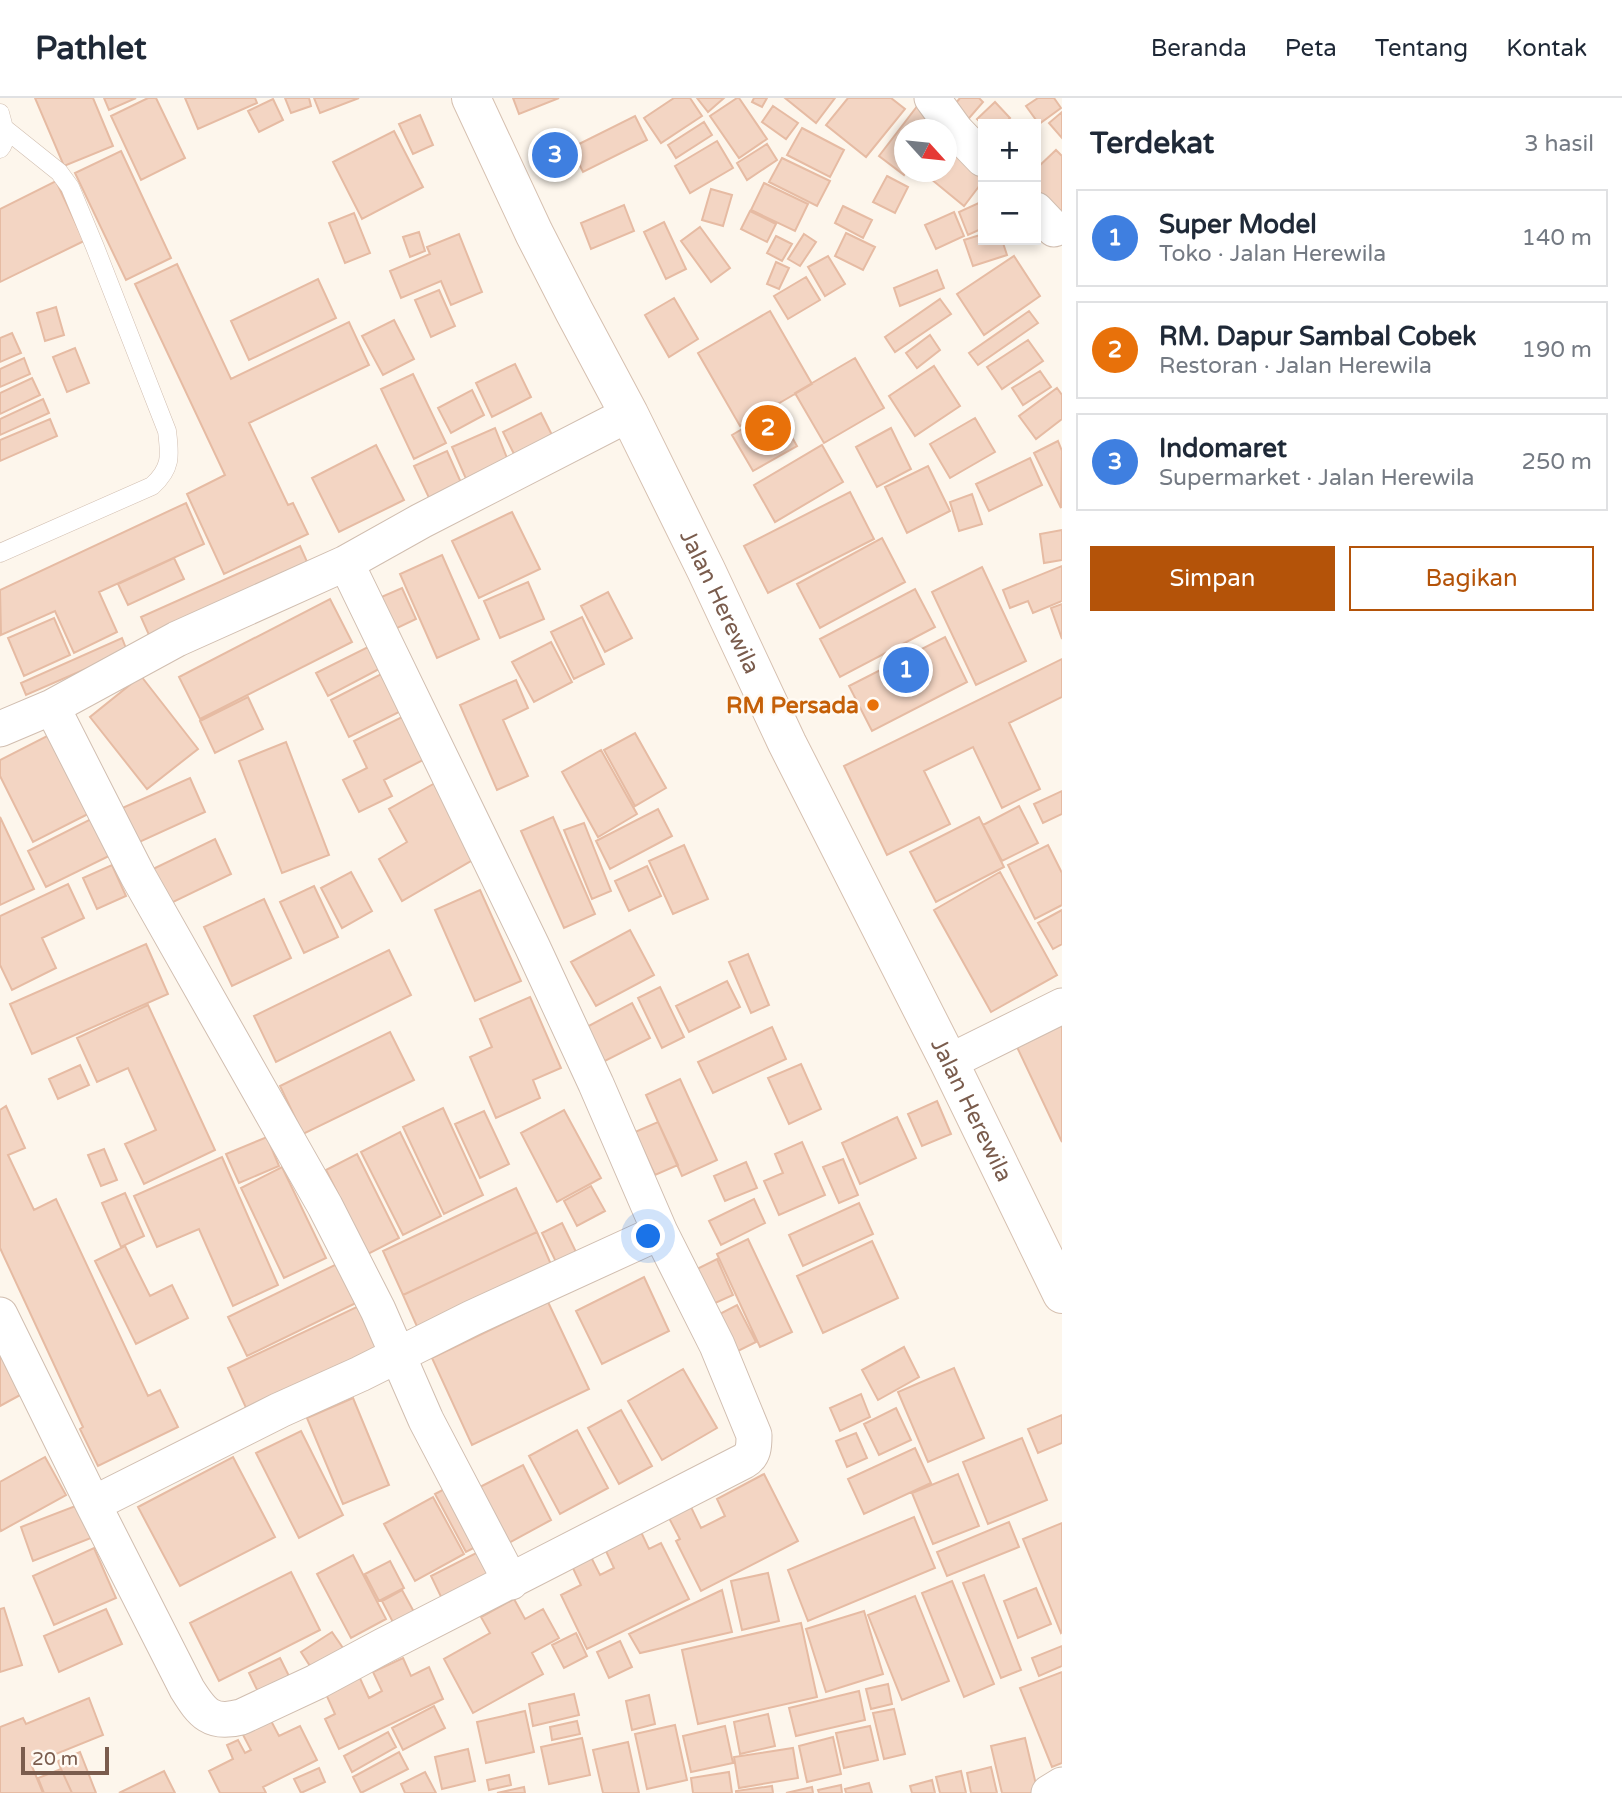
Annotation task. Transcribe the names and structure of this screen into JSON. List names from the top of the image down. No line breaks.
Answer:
{"streets":{"main road":["Jalan Herewila"]},"places":["RM Persada"],"scale_bar":"20 m","north":"bottom right","page":{"header":"Pathlet","nav":["Beranda","Peta","Tentang","Kontak"],"heading":["Terdekat","3 hasil"],"map_buttons":["+","−"],"pins":["3","2","1"],"list":[{"mark":"1","name":"Super Model","note":"Toko · Jalan Herewila","value":"140 m"},{"mark":"2","name":"RM. Dapur Sambal Cobek","note":"Restoran · Jalan Herewila","value":"190 m"},{"mark":"3","name":"Indomaret","note":"Supermarket · Jalan Herewila","value":"250 m"}],"buttons":["Simpan","Bagikan"],"scale":"20 m"}}
